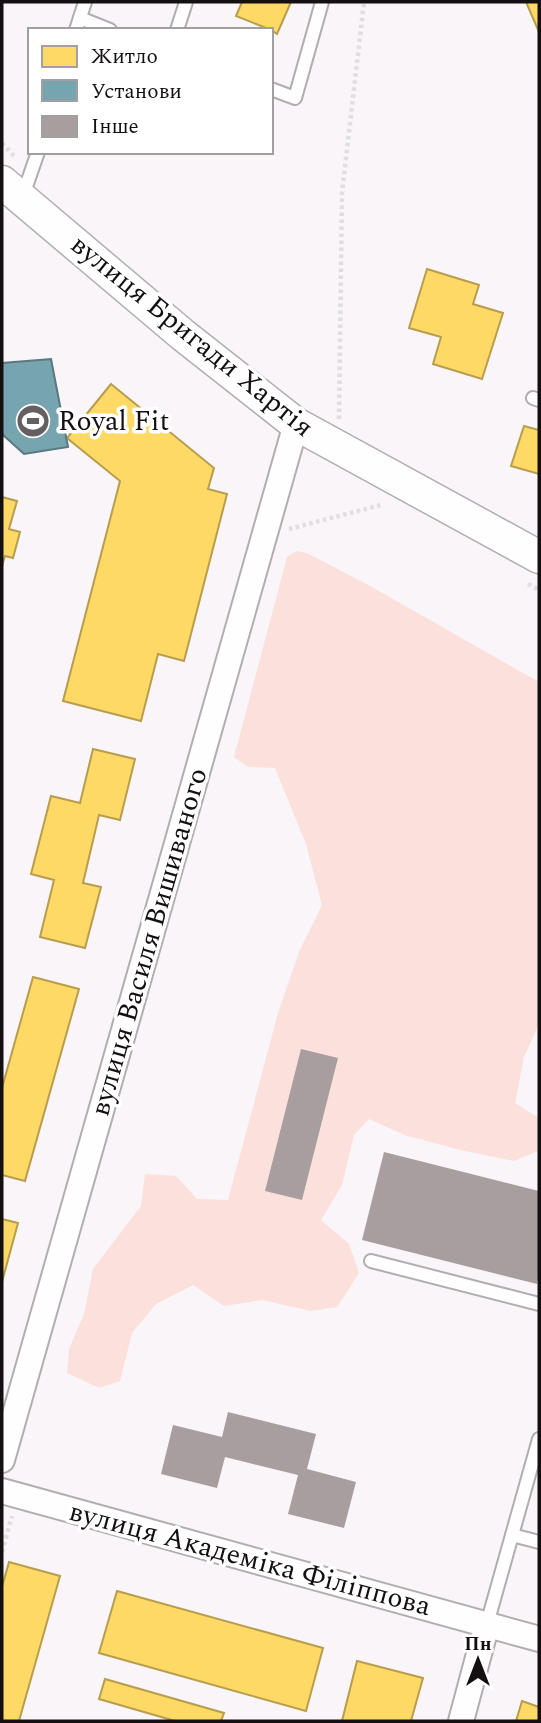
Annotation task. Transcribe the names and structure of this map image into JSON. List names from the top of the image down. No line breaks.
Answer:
{"streets":{"street":["вулиця Бригади Хартія","вулиця Василя Вишиваного","вулиця Академіка Філіппова"]},"crossings":[["вулиця Бригади Хартія","вулиця Василя Вишиваного"]],"places":{"sports":["Royal Fit"]},"legend":["Житло","Установи","Інше"],"north":"top"}
